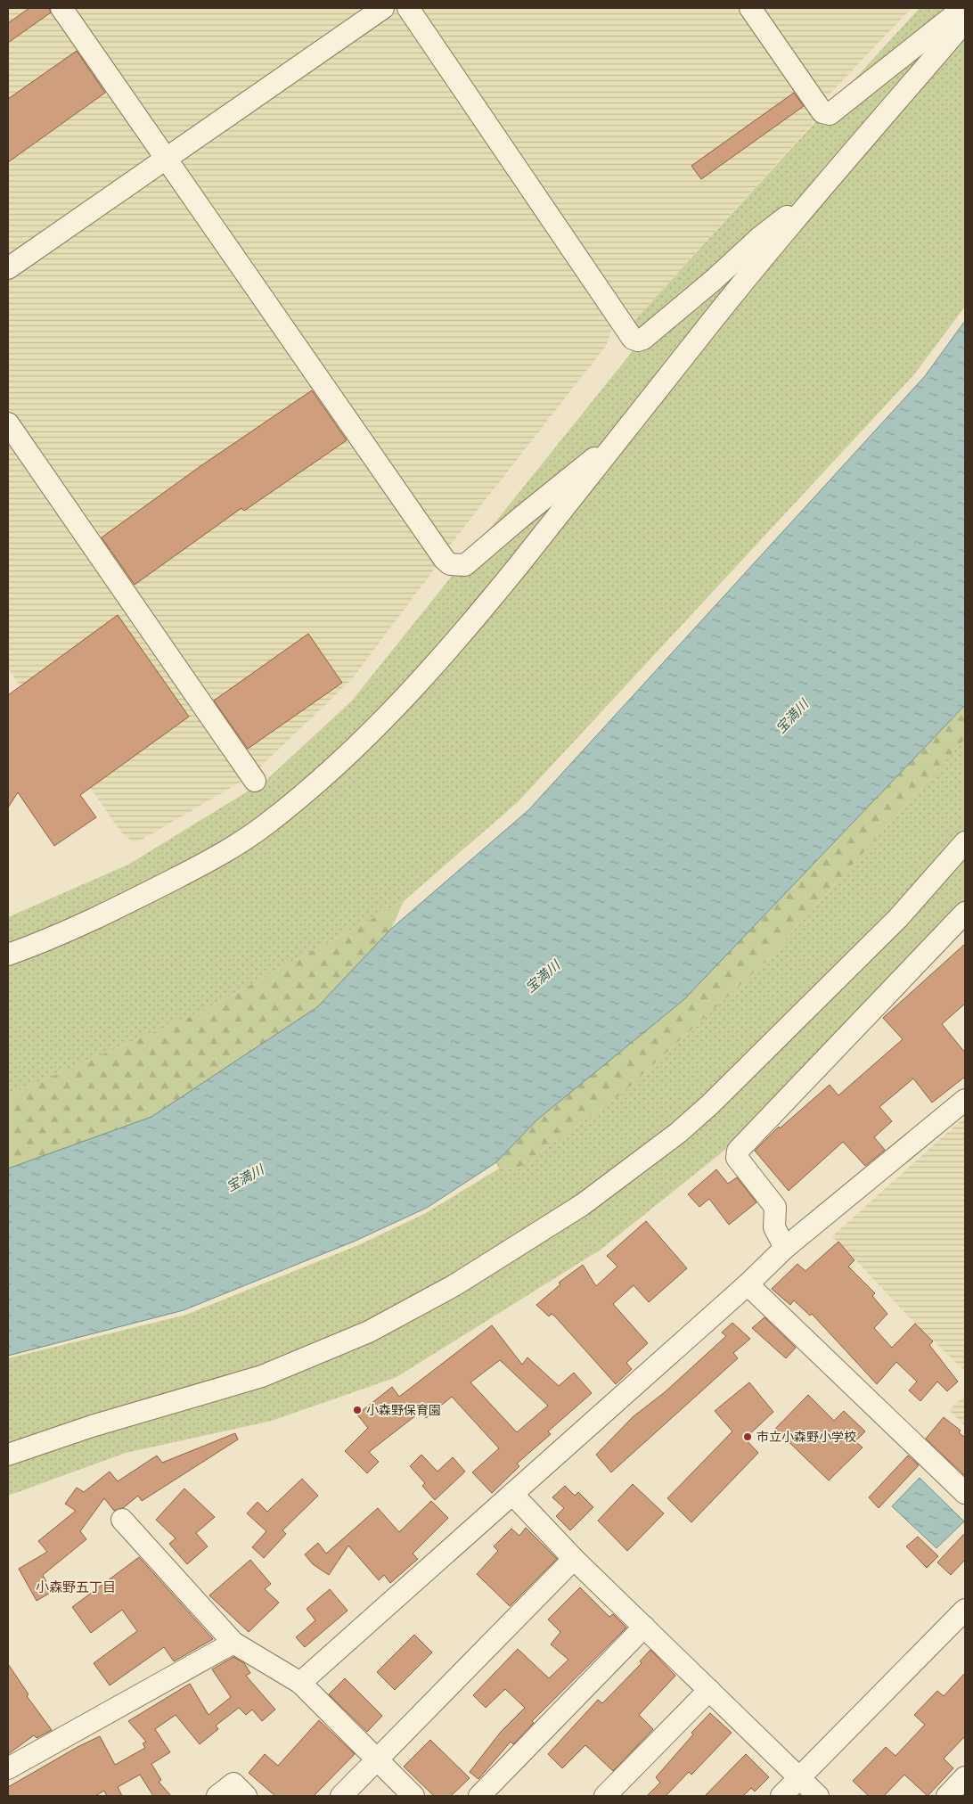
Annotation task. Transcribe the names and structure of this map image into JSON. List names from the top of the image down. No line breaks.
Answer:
{"districts":["小森野五丁目"],"water":["宝満川"],"places":["小森野保育園","市立小森野小学校"]}
